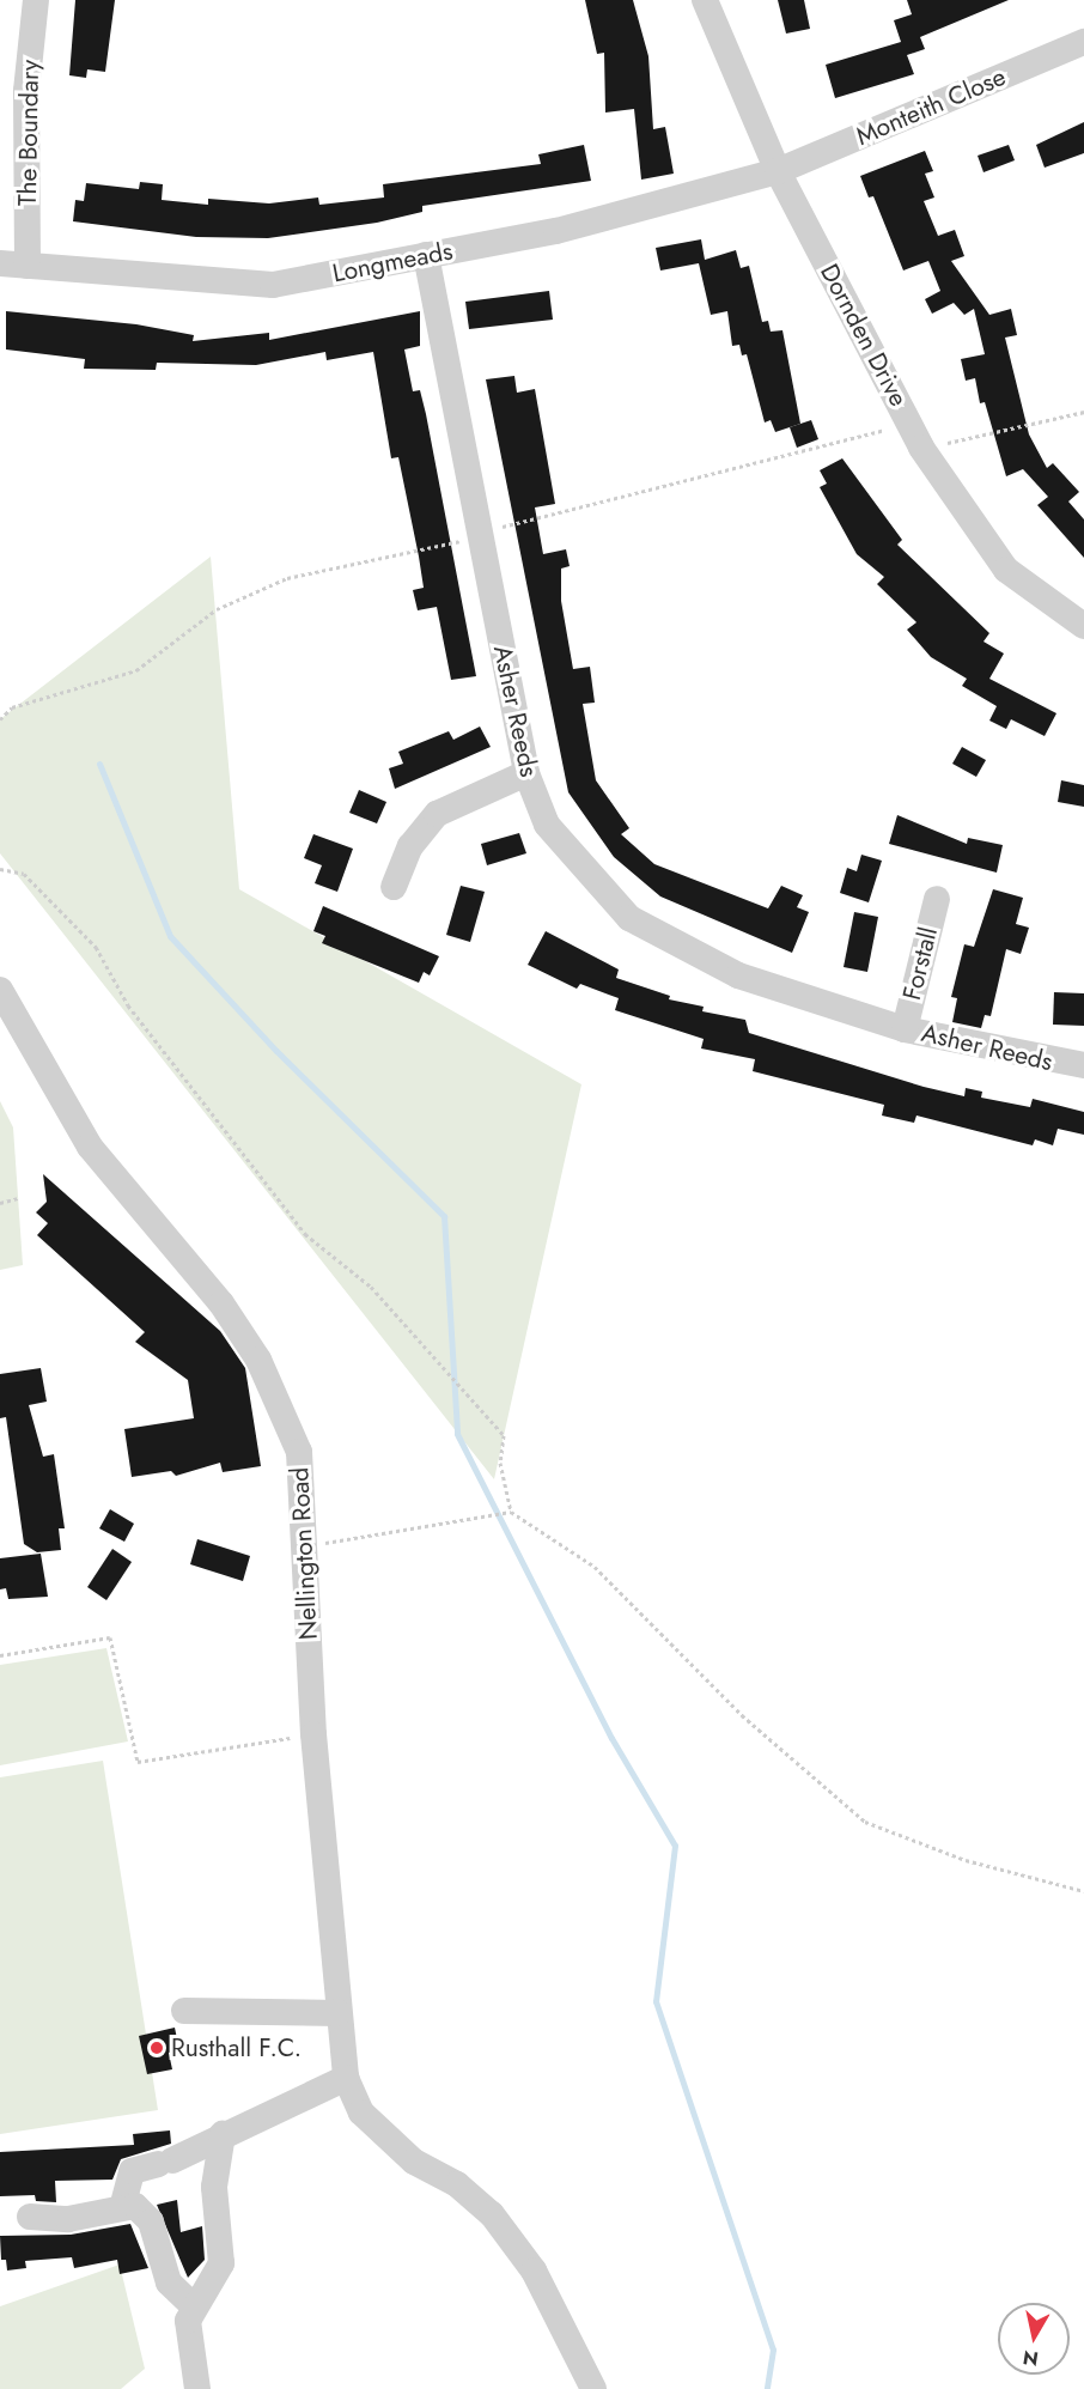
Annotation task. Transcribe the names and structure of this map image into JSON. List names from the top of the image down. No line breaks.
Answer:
{"streets":{"street":["Monteith Close","The Boundary","Longmeads","Dornden Drive","Asher Reeds","Forstall","Nellington Road"]},"crossings":[["Monteith Close","Longmeads"],["Monteith Close","Dornden Drive"],["The Boundary","Longmeads"],["Longmeads","Dornden Drive"],["Longmeads","Asher Reeds"],["Asher Reeds","Forstall"]],"places":["Rusthall F.C."],"north":"bottom"}
